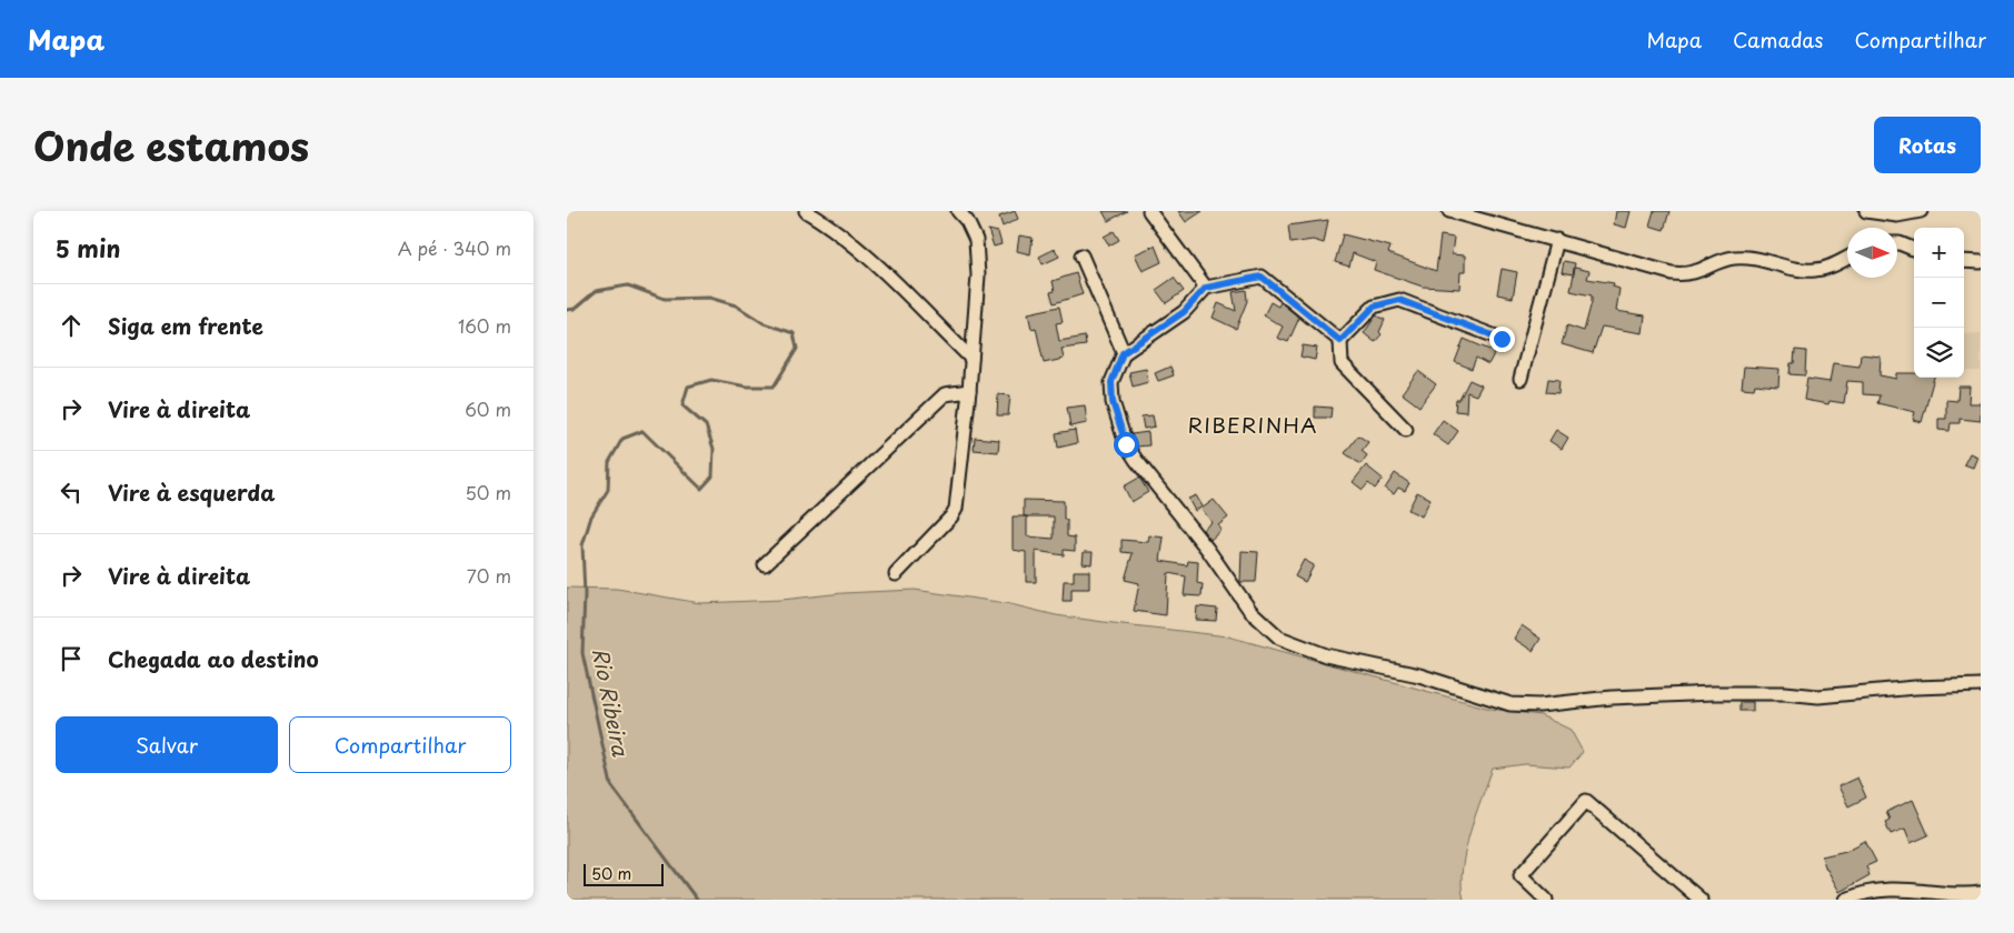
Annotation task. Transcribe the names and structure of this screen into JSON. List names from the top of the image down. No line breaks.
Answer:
{"districts":["RIBERINHA"],"water":["Rio Ribeira"],"scale_bar":"50 m","north":"right","page":{"header":"Mapa","nav":["Mapa","Camadas","Compartilhar"],"title":"Onde estamos","buttons":["Rotas",["Salvar","Compartilhar"]],"heading":["5 min","A pé · 340 m"],"map_buttons":["+","−"],"list":[["Siga em frente","160 m"],["Vire à direita","60 m"],["Vire à esquerda","50 m"],["Vire à direita","70 m"],"Chegada ao destino"],"scale":"50 m"}}
